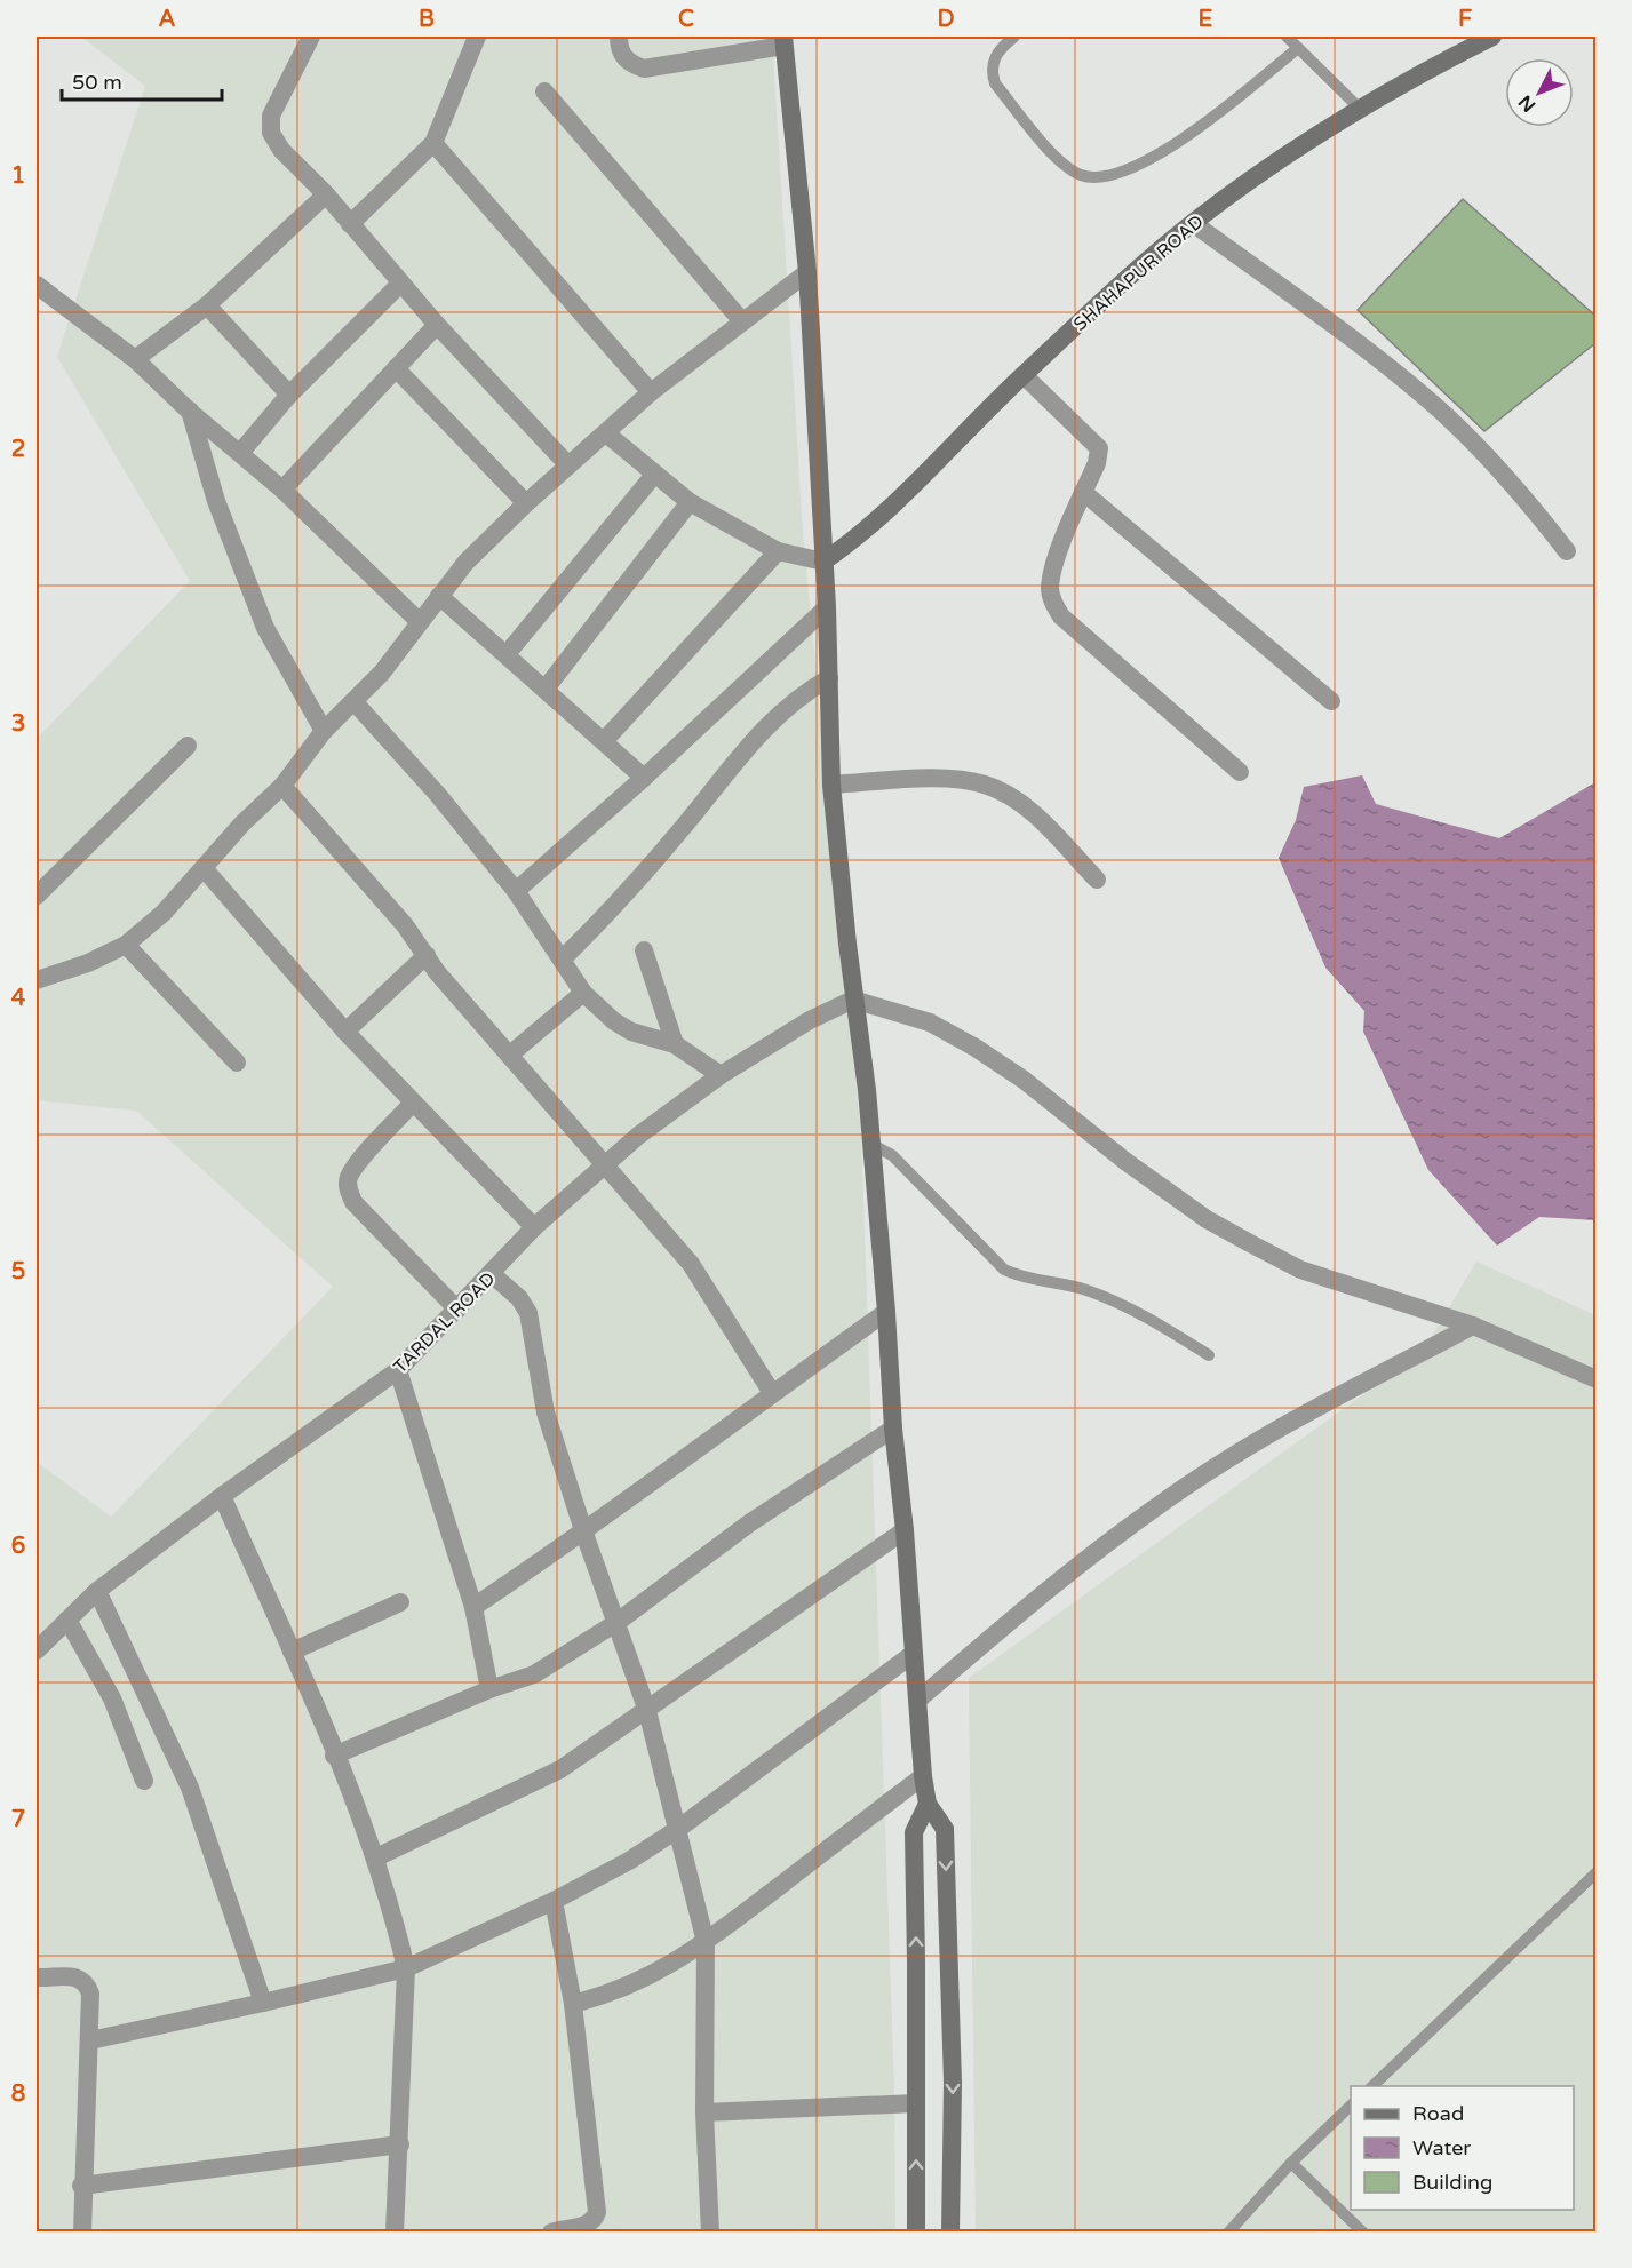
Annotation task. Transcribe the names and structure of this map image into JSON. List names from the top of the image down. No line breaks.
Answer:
{"streets":{"main road":["SHAHAPUR ROAD"],"street":["TARDAL ROAD"]},"legend":["Road","Water","Building"],"scale_bar":"50 m","north":"bottom left","grid":{"columns":["A","B","C","D","E","F"],"rows":["1","2","3","4","5","6","7","8"]}}
